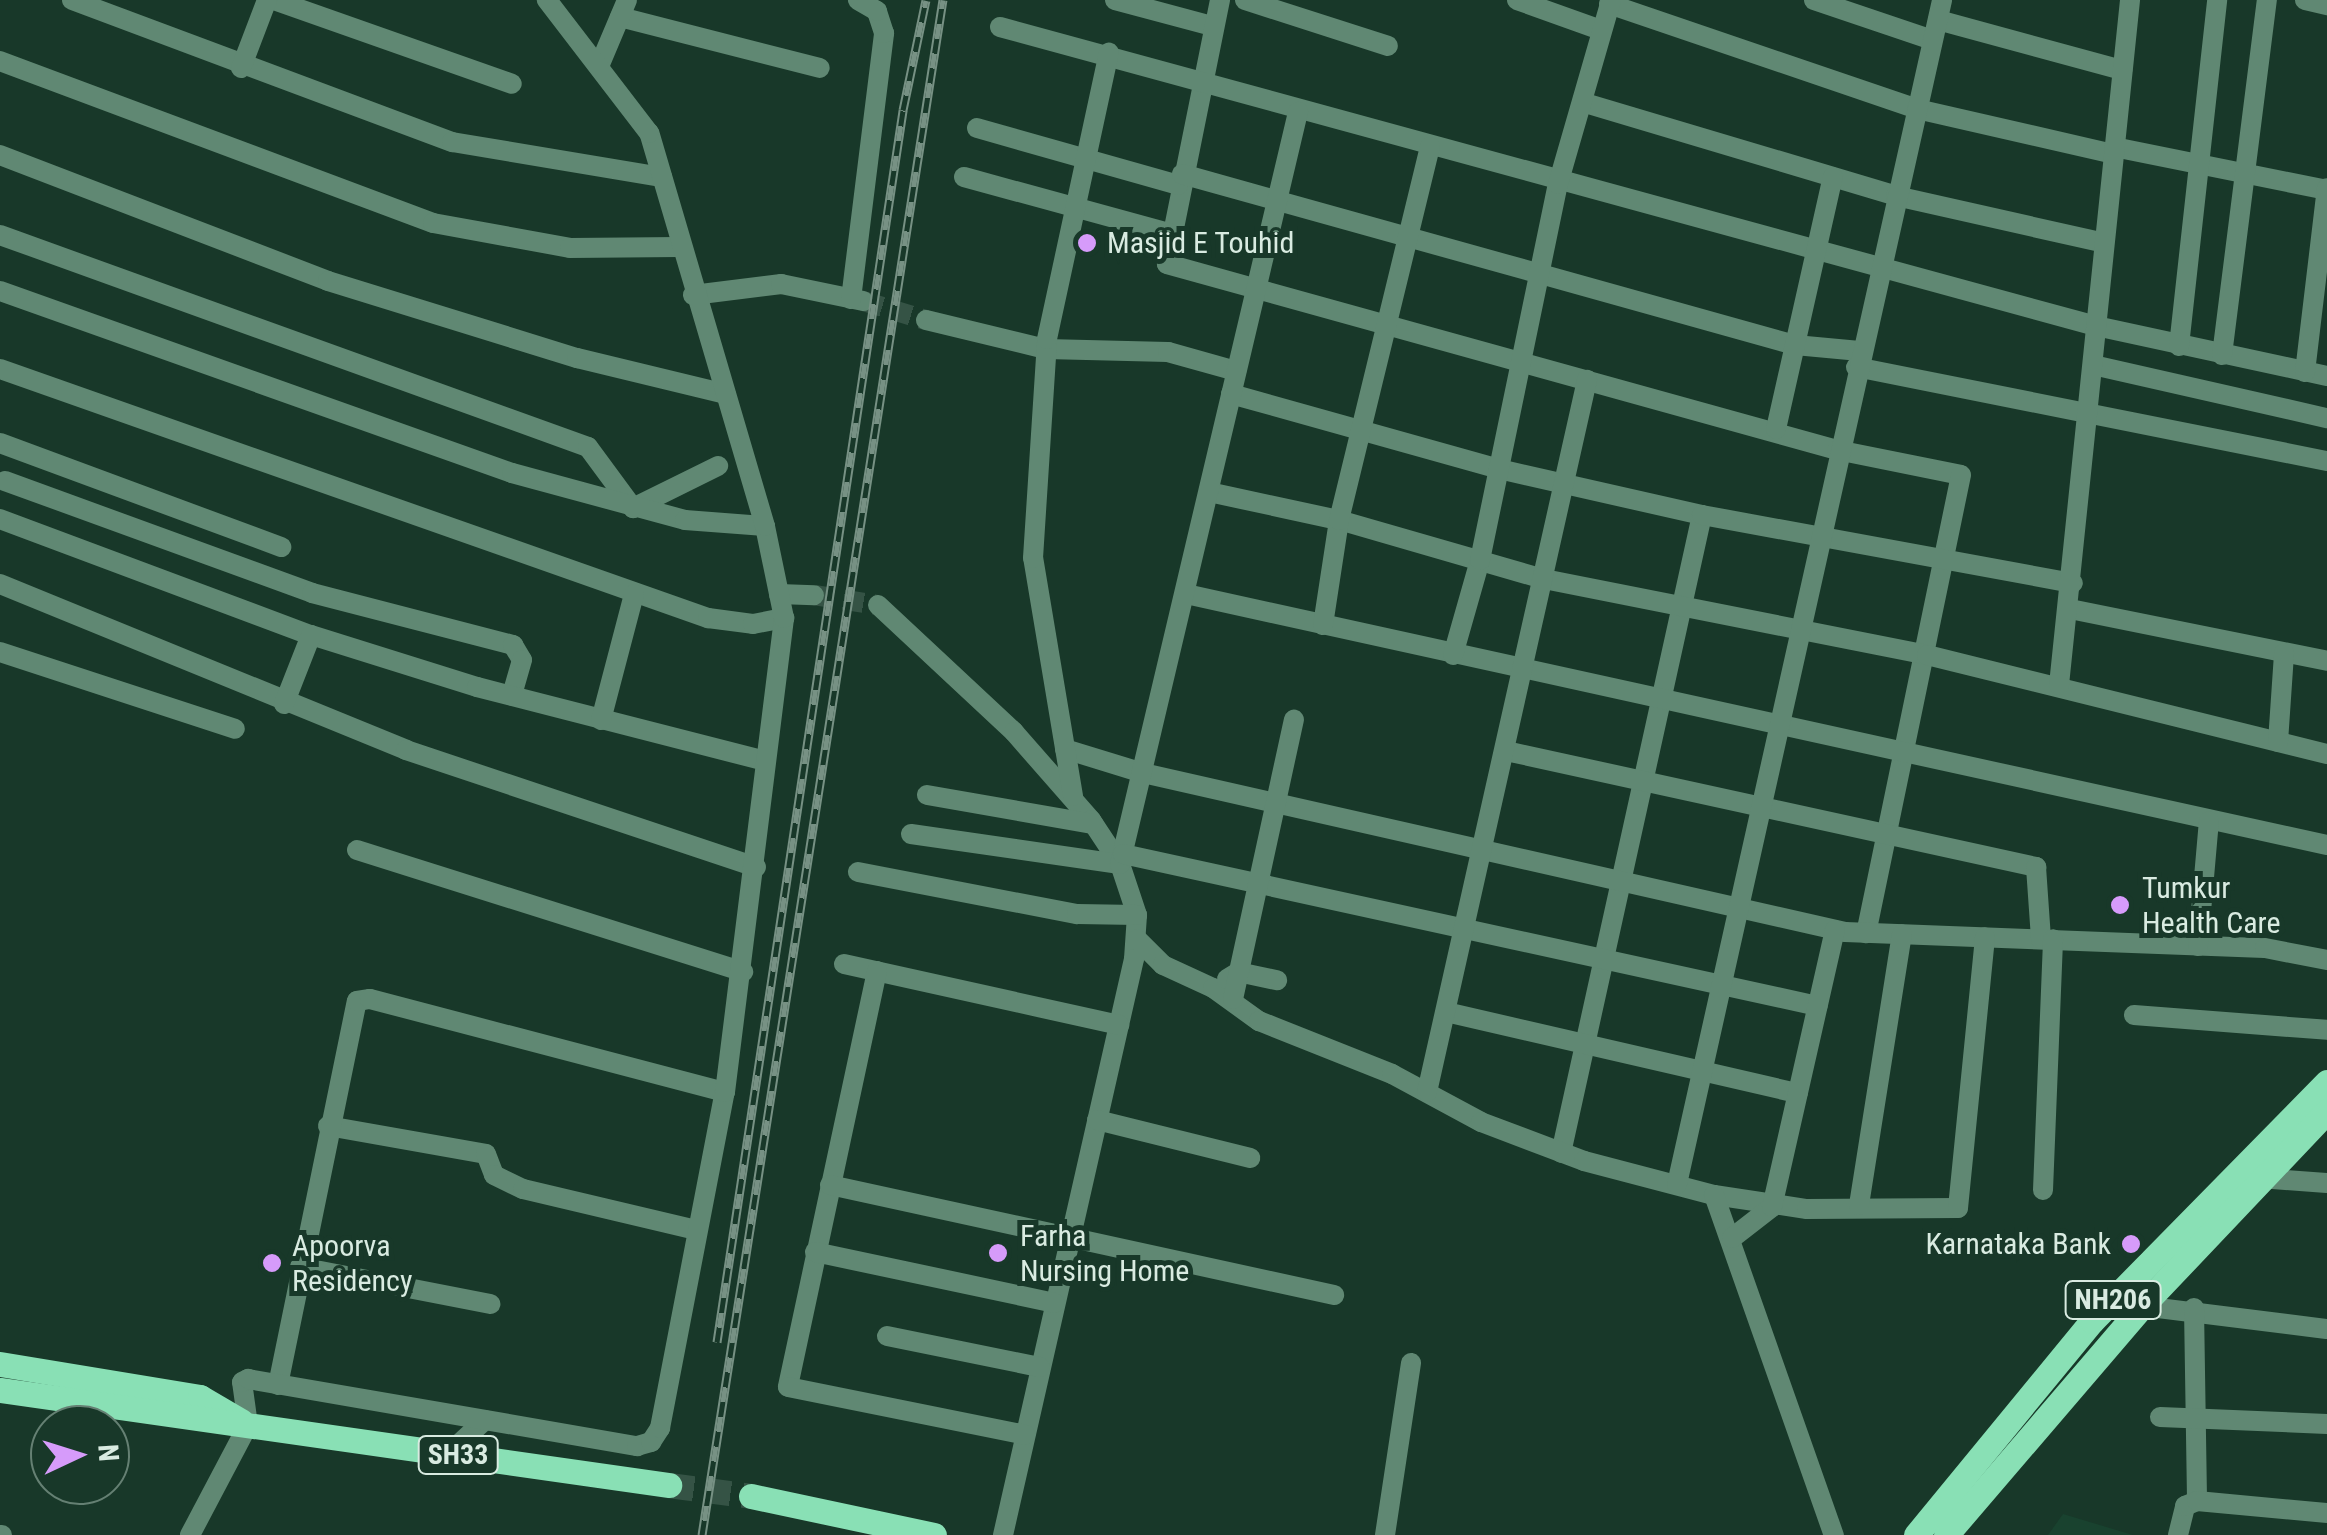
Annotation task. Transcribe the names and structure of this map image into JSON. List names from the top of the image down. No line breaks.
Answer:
{"streets":{"main road":["NH206","SH33"]},"places":["Masjid E Touhid","Tumkur Health Care","Karnataka Bank","Farha Nursing Home","Apoorva Residency"],"north":"right"}
